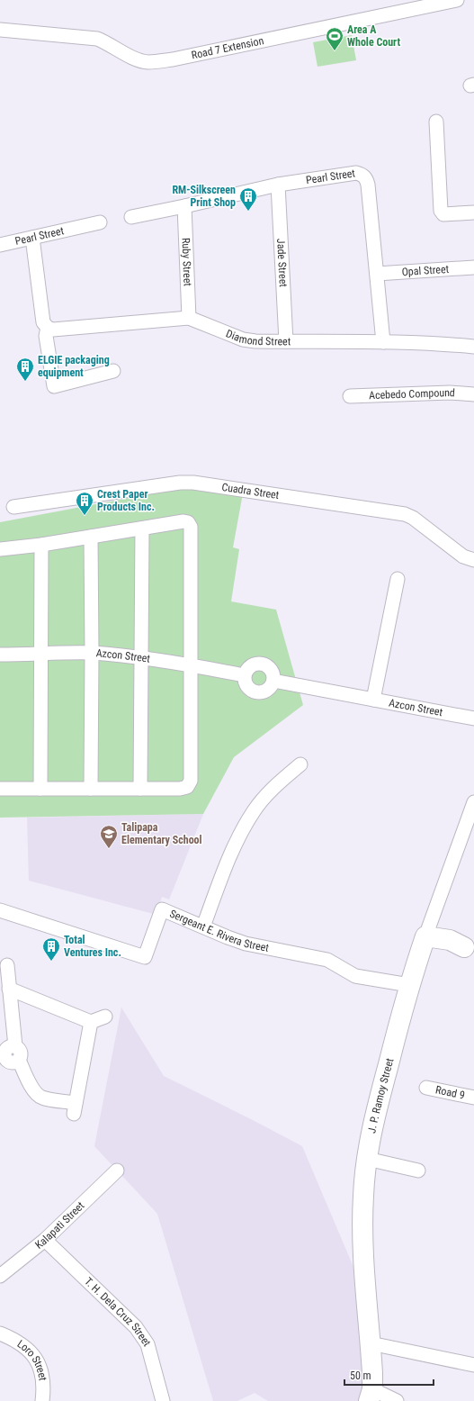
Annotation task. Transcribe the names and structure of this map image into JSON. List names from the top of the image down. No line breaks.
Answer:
{"streets":{"street":["Road 7 Extension","Pearl Street","Ruby Street","Jade Street","Opal Street","Diamond Street","Acebedo Compound","Cuadra Street","Azcon Street","Sergeant E. Rivera Street","Road 9","J. P. Ramoy Street","Kalapati Street","T. H. Dela Cruz Street","Loro Street"]},"crossings":[["Pearl Street","Ruby Street"],["Pearl Street","Jade Street"],["Pearl Street","Opal Street"],["Pearl Street","Diamond Street"],["Ruby Street","Diamond Street"],["Jade Street","Diamond Street"],["Sergeant E. Rivera Street","J. P. Ramoy Street"],["Kalapati Street","T. H. Dela Cruz Street"]],"places":{"sports":["Area A Whole Court"],"building":["RM-Silkscreen Print Shop","ELGIE packaging equipment","Crest Paper Products Inc.","Total Ventures Inc."],"school or university":["Talipapa Elementary School"]},"scale_bar":"50 m"}
